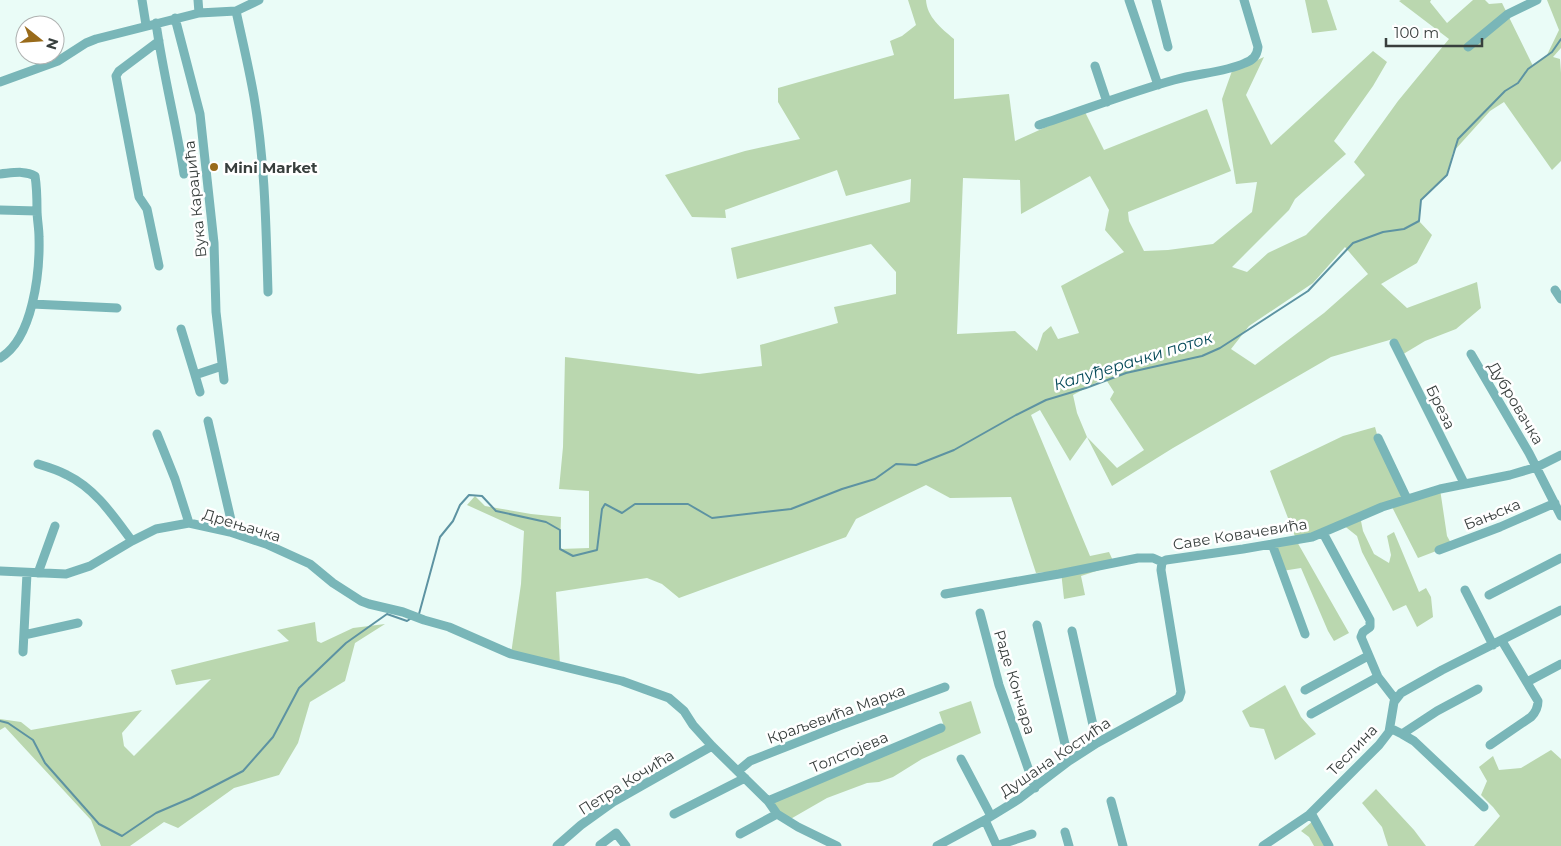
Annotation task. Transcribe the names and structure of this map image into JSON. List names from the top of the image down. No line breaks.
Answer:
{"streets":{"street":["Вука Караџића","Дубровачка","Бреза","Бањска","Дрењачка","Саве Ковачевића","Раде Кончара","Краљевића Марка","Теслина","Толстојева","Душана Костића","Петра Кочића"]},"crossings":[["Дубровачка","Бањска"],["Дубровачка","Саве Ковачевића"],["Бреза","Саве Ковачевића"],["Дрењачка","Петра Кочића"],["Саве Ковачевића","Душана Костића"],["Раде Кончара","Душана Костића"]],"water":["Калуђерачки поток"],"places":["Mini Market"],"scale_bar":"100 m","north":"right"}
